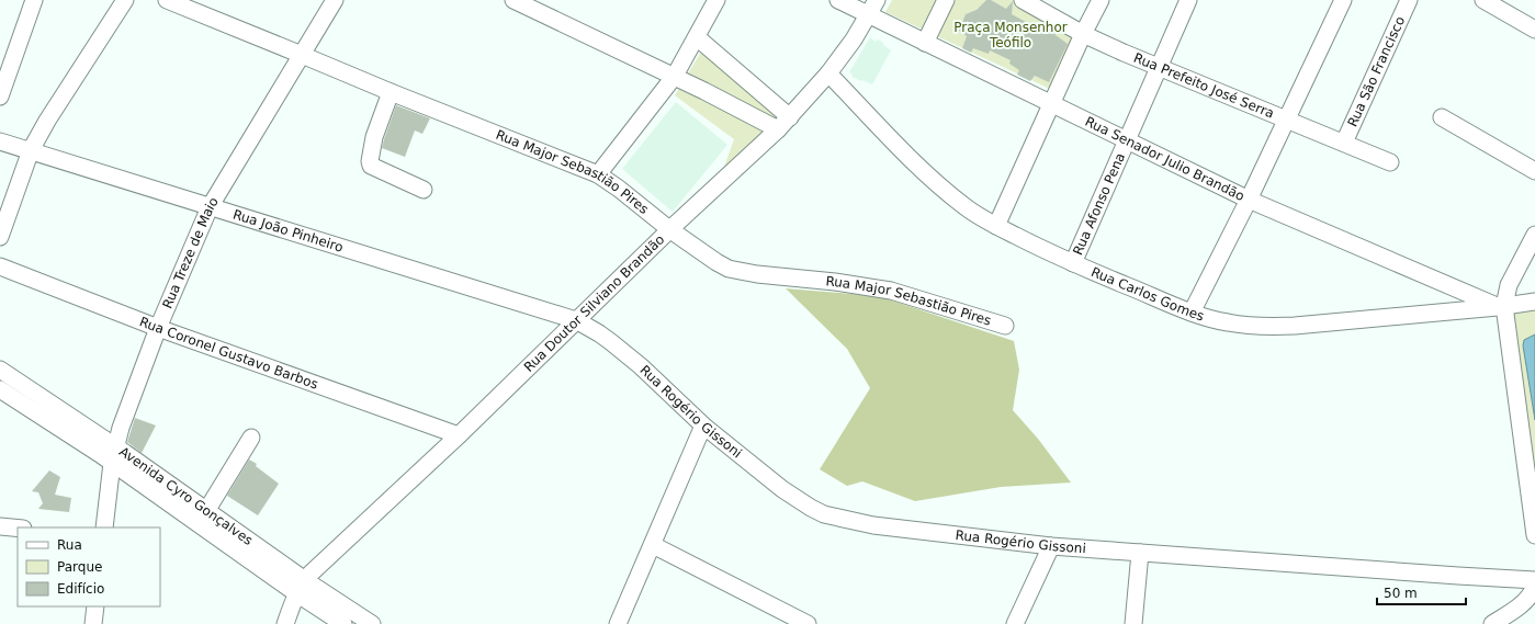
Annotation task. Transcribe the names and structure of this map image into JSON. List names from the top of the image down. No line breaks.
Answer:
{"streets":{"street":["Rua São Francisco","Rua Prefeito José Serra","Rua Senador Julio Brandão","Rua Major Sebastião Pires","Rua Afonso Pena","Rua João Pinheiro","Rua Treze de Maio","Rua Carlos Gomes","Rua Doutor Silviano Brandão","Rua Coronel Gustavo Barbos","Rua Rogério Gissoni","Avenida Cyro Gonçalves"]},"crossings":[["Rua São Francisco","Rua Prefeito José Serra"],["Rua Prefeito José Serra","Rua Afonso Pena"],["Rua Senador Julio Brandão","Rua Afonso Pena"],["Rua Senador Julio Brandão","Rua Carlos Gomes"],["Rua Senador Julio Brandão","Rua Doutor Silviano Brandão"],["Rua Major Sebastião Pires","Rua Treze de Maio"],["Rua Major Sebastião Pires","Rua Doutor Silviano Brandão"],["Rua Afonso Pena","Rua Carlos Gomes"],["Rua João Pinheiro","Rua Treze de Maio"],["Rua João Pinheiro","Rua Doutor Silviano Brandão"],["Rua João Pinheiro","Rua Rogério Gissoni"],["Rua Treze de Maio","Rua Coronel Gustavo Barbos"],["Rua Treze de Maio","Avenida Cyro Gonçalves"],["Rua Carlos Gomes","Rua Doutor Silviano Brandão"],["Rua Doutor Silviano Brandão","Rua Coronel Gustavo Barbos"],["Rua Doutor Silviano Brandão","Rua Rogério Gissoni"],["Rua Doutor Silviano Brandão","Avenida Cyro Gonçalves"]],"parks":["Praça Monsenhor Teófilo"],"legend":["Rua","Parque","Edifício"],"scale_bar":"50 m"}
